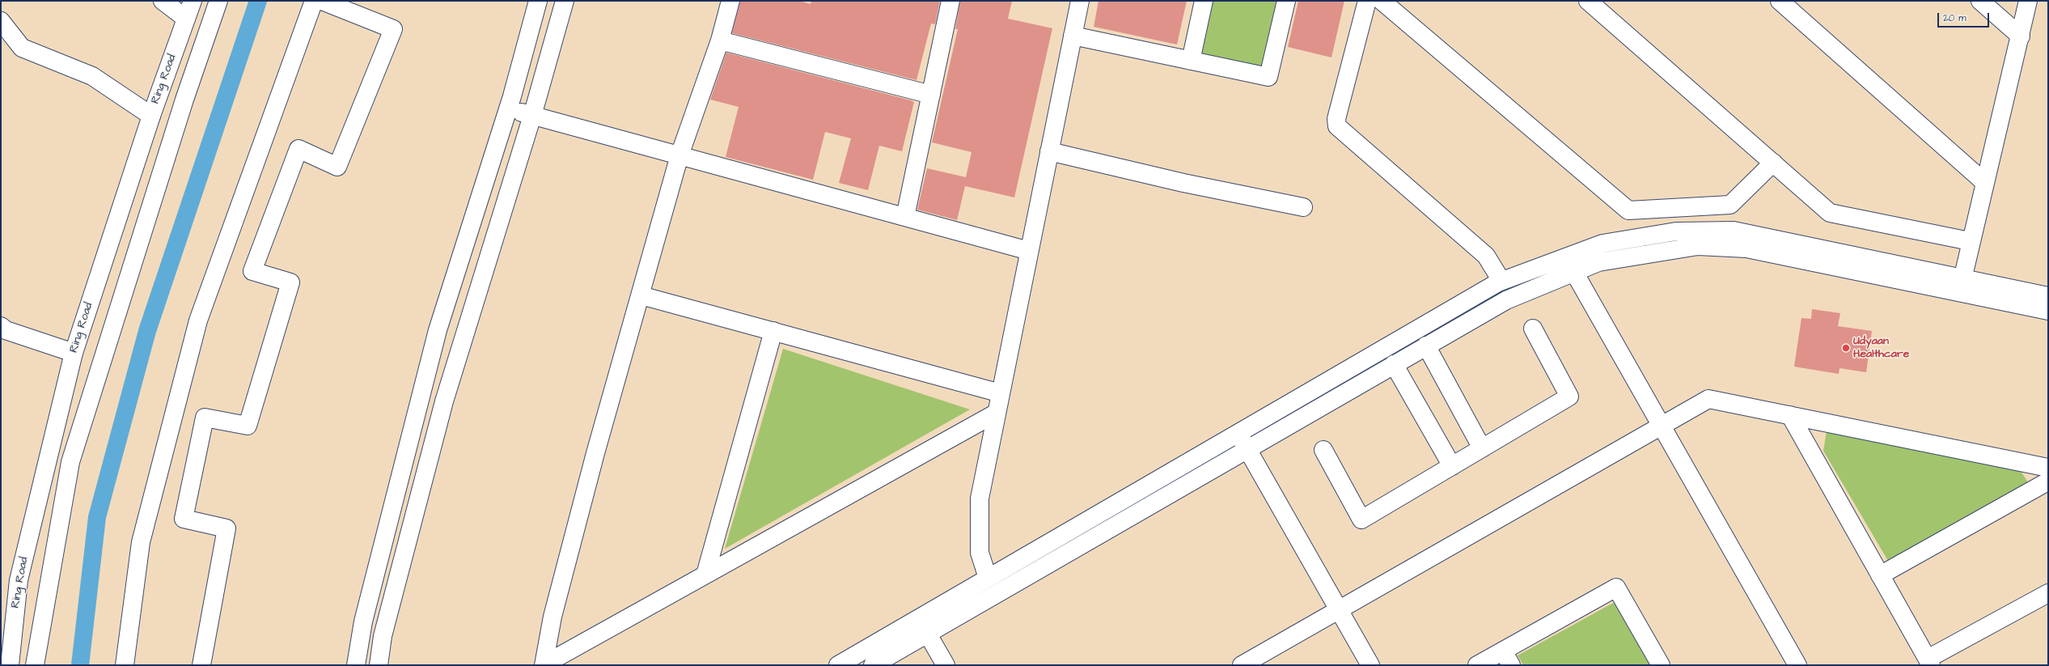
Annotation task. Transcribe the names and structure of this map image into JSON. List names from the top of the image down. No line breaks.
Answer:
{"streets":{"street":["Ring Road"]},"places":["Udyaan Healthcare"],"scale_bar":"20 m"}
